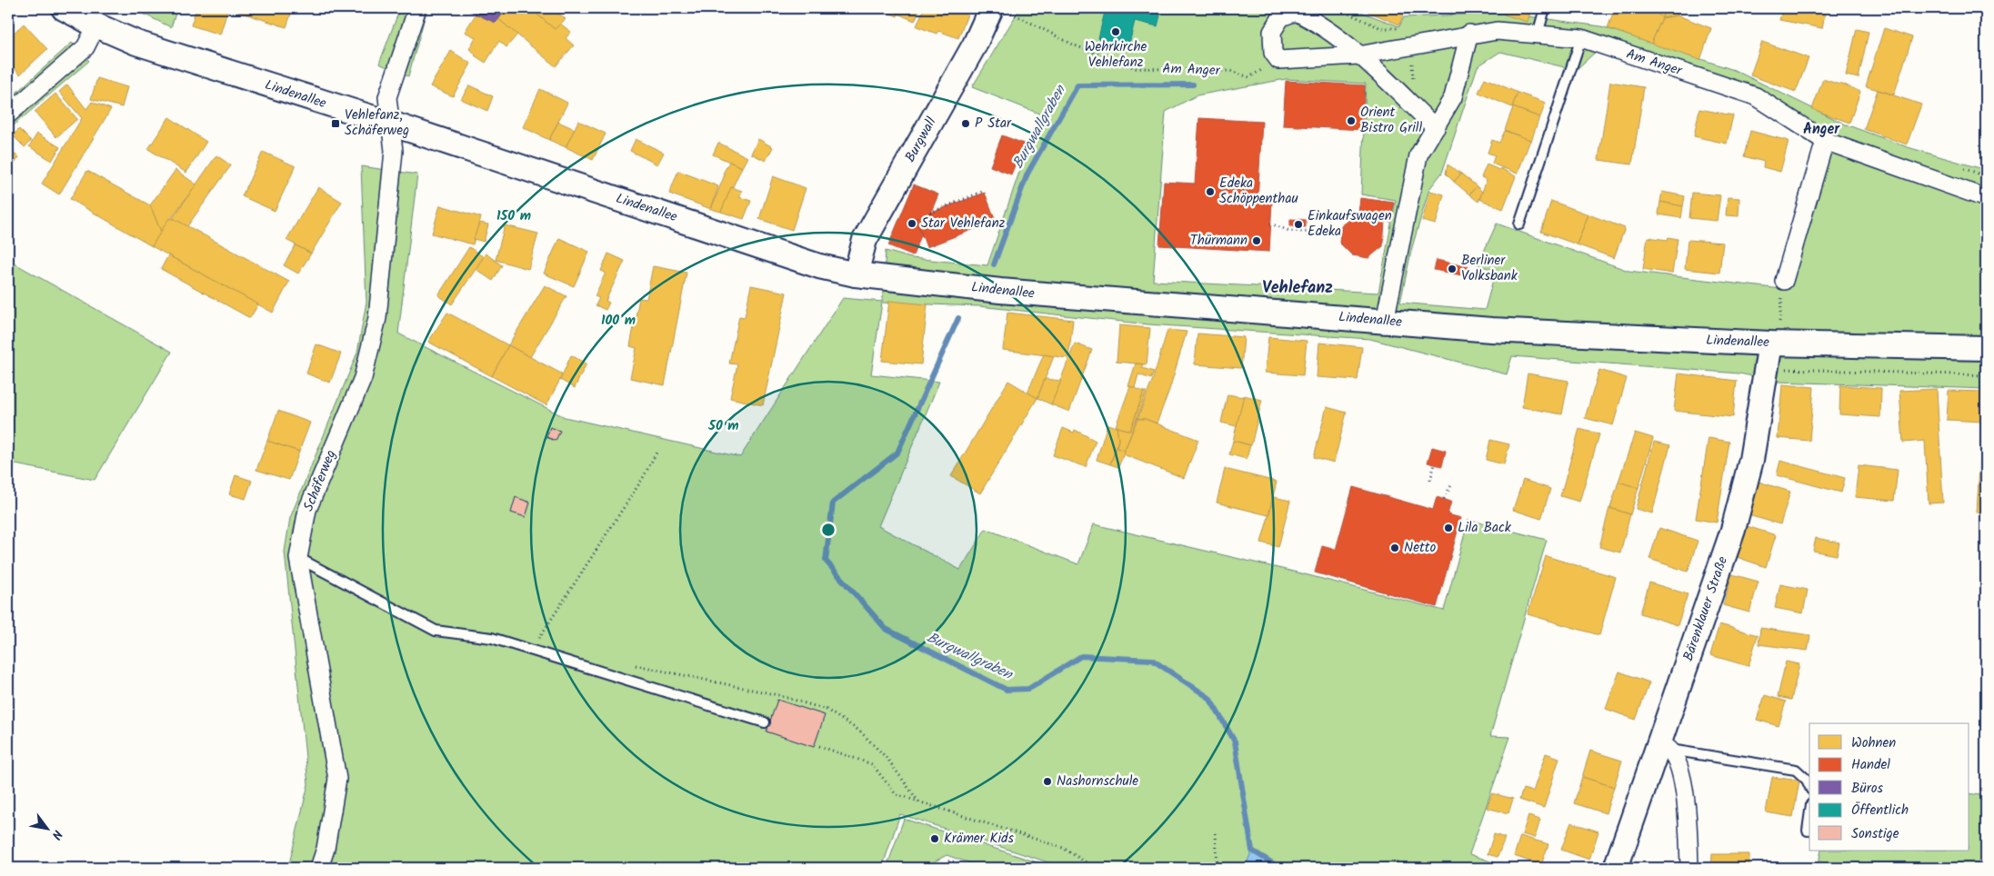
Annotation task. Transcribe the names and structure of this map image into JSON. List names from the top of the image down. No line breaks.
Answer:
{"streets":{"main road":["Lindenallee","Burgwall","Bärenklauer Straße"],"street":["Am Anger","Schäferweg"]},"crossings":[["Am Anger","Burgwall"],["Lindenallee","Burgwall"],["Lindenallee","Schäferweg"],["Lindenallee","Bärenklauer Straße"]],"districts":["Anger","Vehlefanz"],"water":["Burgwallgraben"],"places":{"other":["Wehrkirche Vehlefanz","Orient Bistro Grill","P Star","Edeka Schöppenthau","Star Vehlefanz","Einkaufswagen Edeka","Thürmann","Berliner Volksbank","Lila Back","Netto","Nashornschule","Krämer Kids"],"transit":["Vehlefanz, Schäferweg"]},"legend":["Wohnen","Handel","Büros","Öffentlich","Sonstige"],"north":"bottom right","rings":["150 m","100 m","50 m"]}
